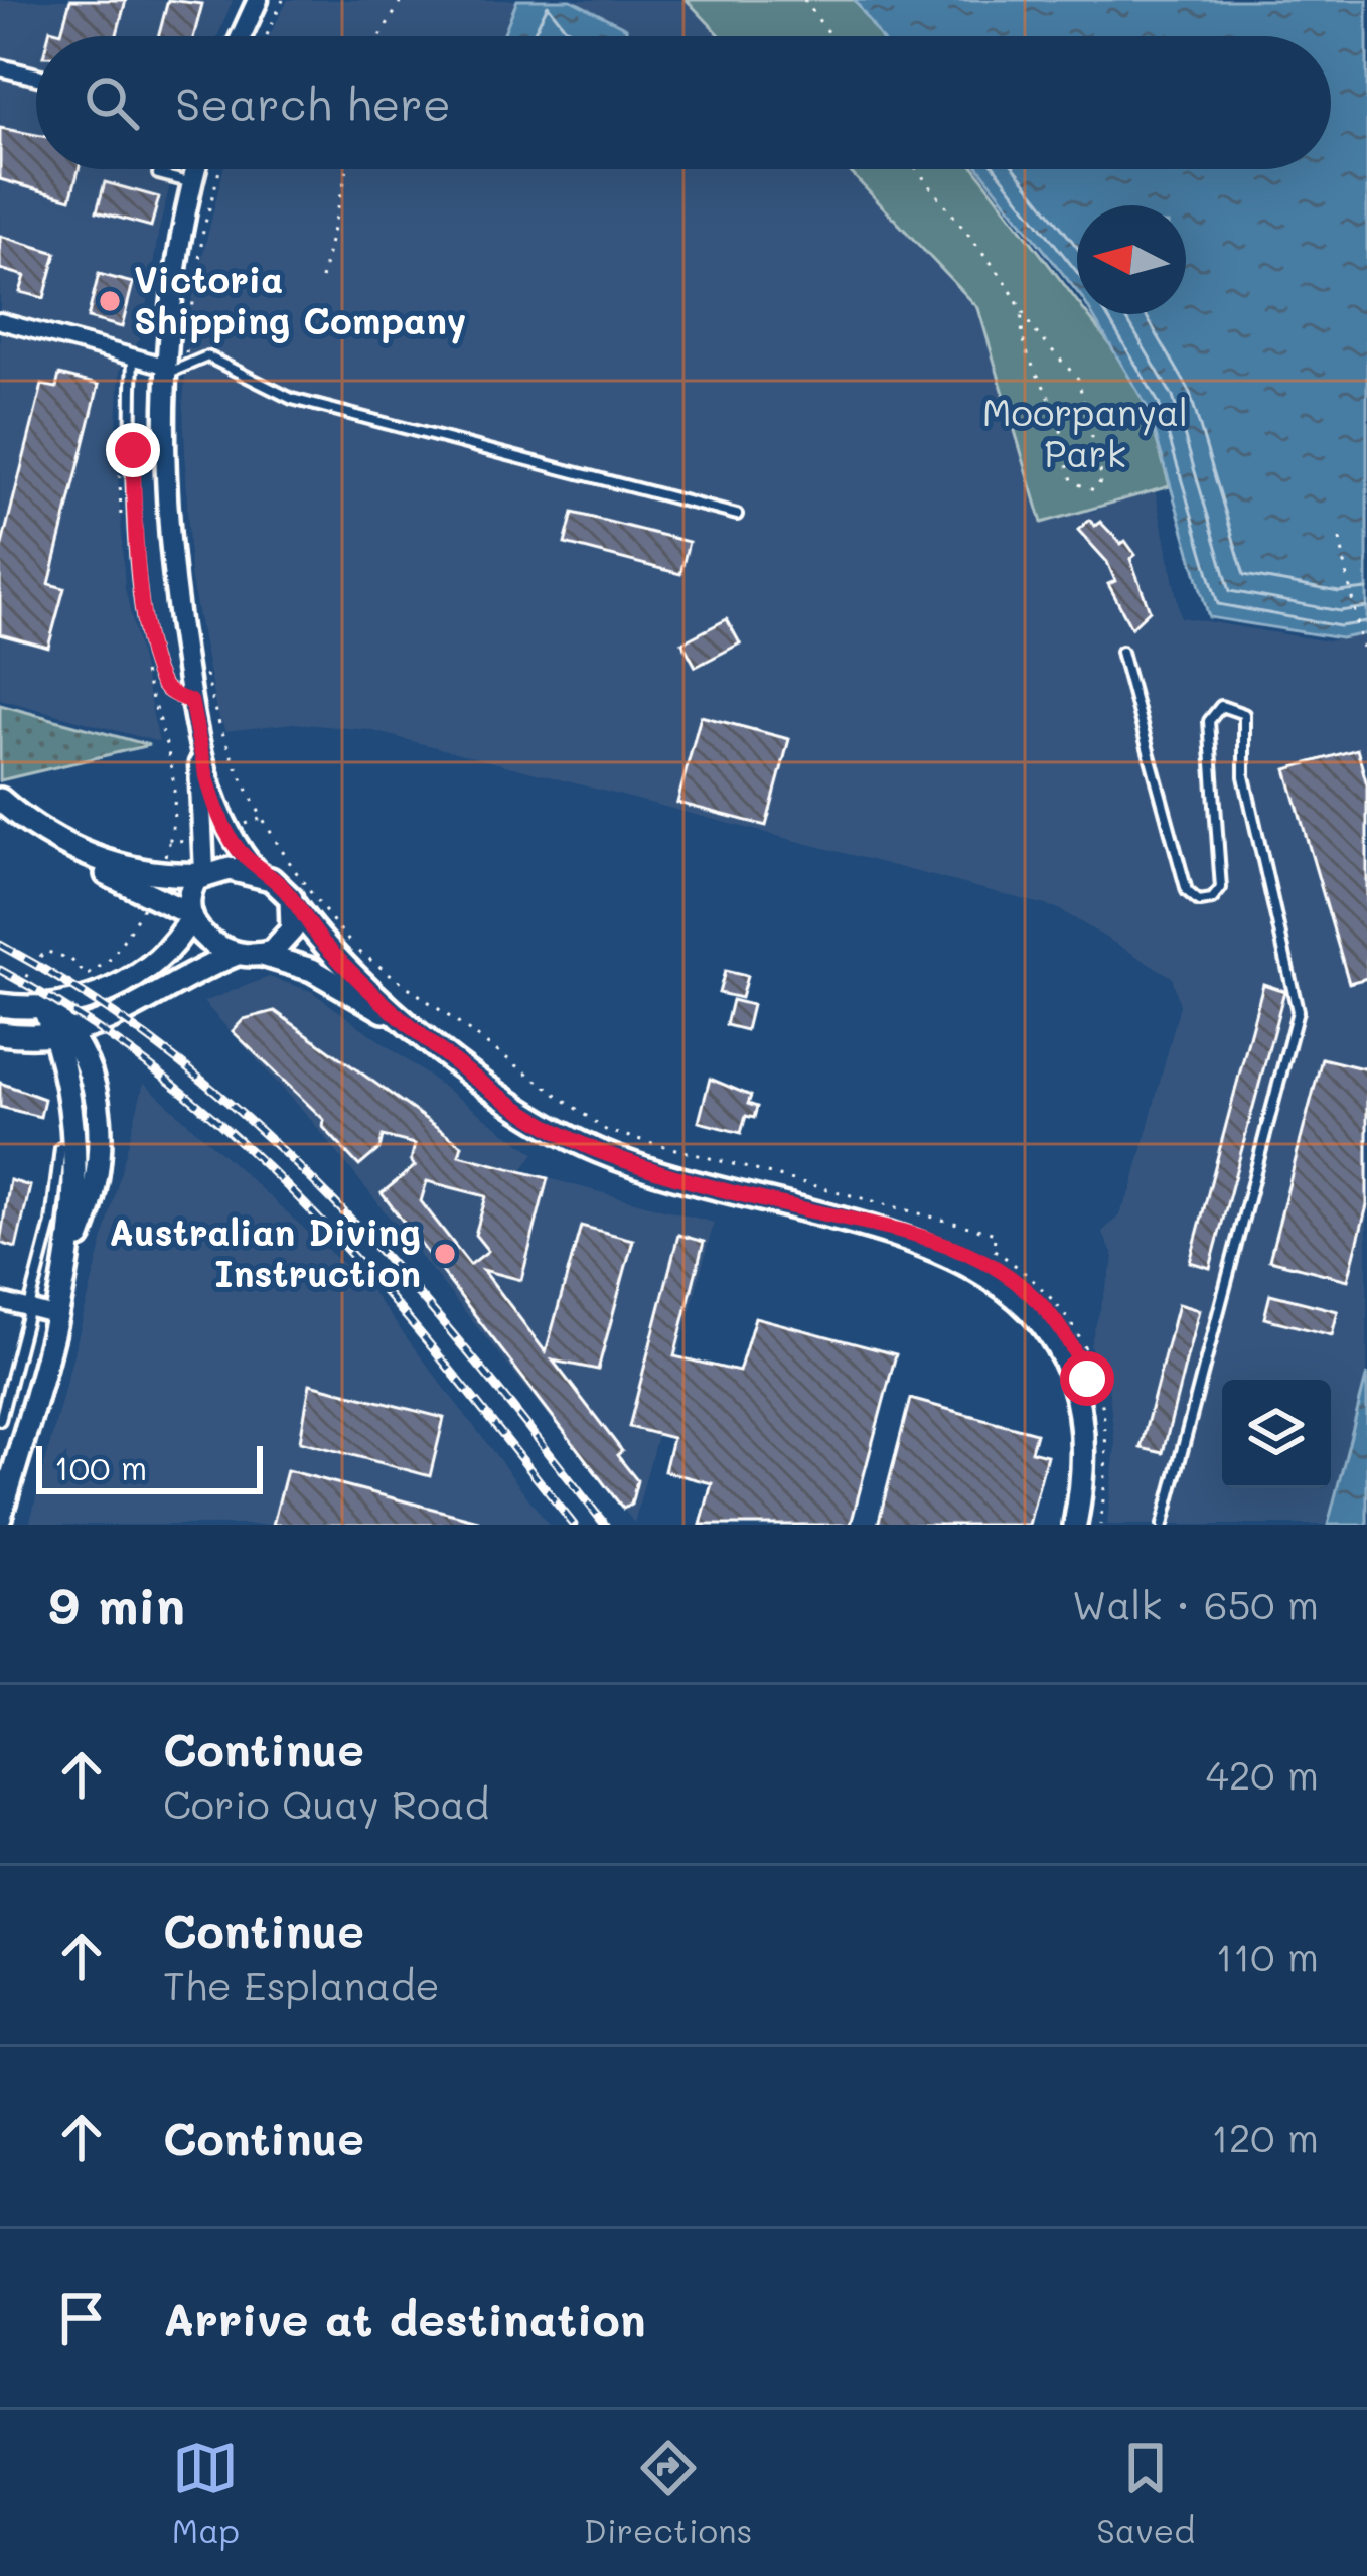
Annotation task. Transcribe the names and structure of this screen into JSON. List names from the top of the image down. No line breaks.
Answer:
{"parks":["Moorpanyal Park"],"places":["Victoria Shipping Company","Australian Diving Instruction"],"scale_bar":"100 m","north":"left","page":{"search":"Search here","scale":"100 m","heading":["9 min","Walk · 650 m"],"list":[["Continue","Corio Quay Road","420 m"],["Continue","The Esplanade","110 m"],["Continue","120 m"],"Arrive at destination"],"nav":["Map","Directions","Saved"]}}
